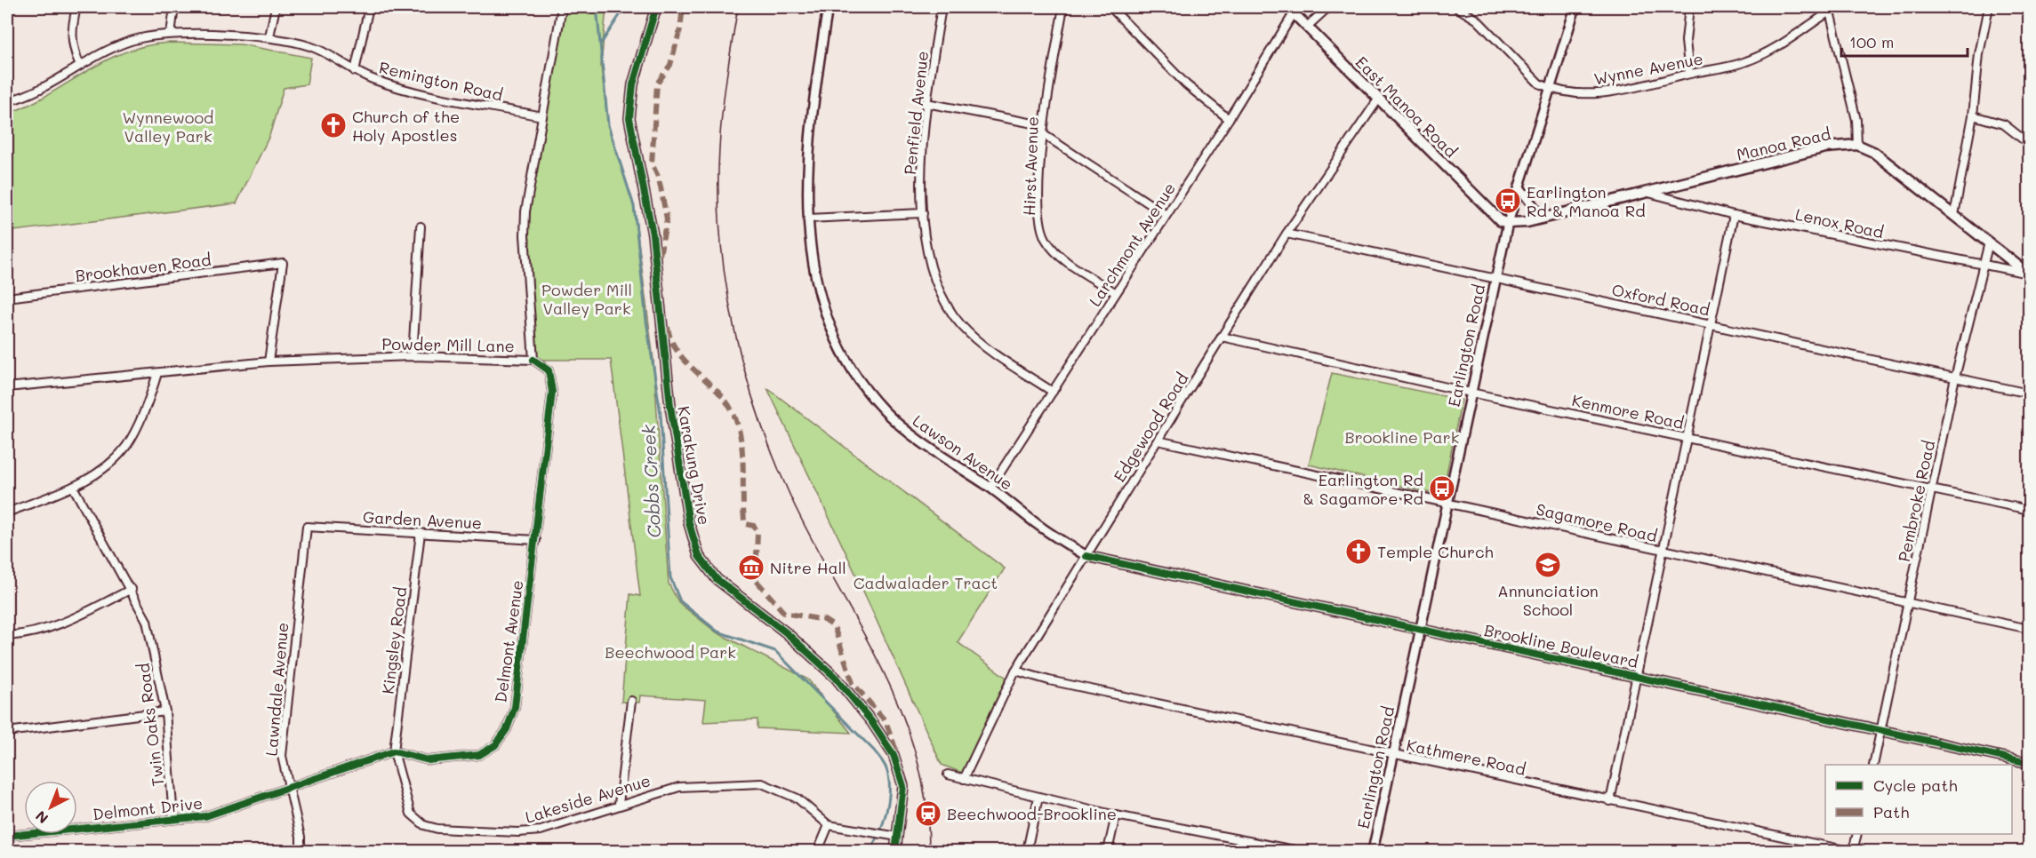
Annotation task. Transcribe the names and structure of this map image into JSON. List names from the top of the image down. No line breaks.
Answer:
{"streets":{"main road":["East Manoa Road","Manoa Road"],"street":["Wynne Avenue","Remington Road","Penfield Avenue","Hirst Avenue","Lenox Road","Larchmont Avenue","Brookhaven Road","Oxford Road","Powder Mill Lane","Earlington Road","Kenmore Road","Edgewood Road","Lawson Avenue","Karakung Drive","Pembroke Road","Garden Avenue","Sagamore Road","Kingsley Road","Delmont Avenue","Brookline Boulevard","Lawndale Avenue","Twin Oaks Road","Kathmere Road","Lakeside Avenue","Delmont Drive"]},"crossings":[["Wynne Avenue","Earlington Road"],["Remington Road","Powder Mill Lane"],["East Manoa Road","Manoa Road"],["East Manoa Road","Larchmont Avenue"],["East Manoa Road","Earlington Road"],["East Manoa Road","Edgewood Road"],["Penfield Avenue","Larchmont Avenue"],["Manoa Road","Lenox Road"],["Manoa Road","Earlington Road"],["Hirst Avenue","Larchmont Avenue"],["Lenox Road","Pembroke Road"],["Larchmont Avenue","Lawson Avenue"],["Brookhaven Road","Powder Mill Lane"],["Oxford Road","Earlington Road"],["Oxford Road","Edgewood Road"],["Oxford Road","Pembroke Road"],["Powder Mill Lane","Delmont Avenue"],["Earlington Road","Kenmore Road"],["Earlington Road","Sagamore Road"],["Earlington Road","Brookline Boulevard"],["Earlington Road","Kathmere Road"],["Kenmore Road","Edgewood Road"],["Kenmore Road","Pembroke Road"],["Edgewood Road","Lawson Avenue"],["Edgewood Road","Sagamore Road"],["Edgewood Road","Brookline Boulevard"],["Edgewood Road","Kathmere Road"],["Lawson Avenue","Brookline Boulevard"],["Pembroke Road","Sagamore Road"],["Pembroke Road","Brookline Boulevard"],["Garden Avenue","Kingsley Road"],["Garden Avenue","Delmont Avenue"],["Garden Avenue","Lawndale Avenue"],["Kingsley Road","Delmont Avenue"],["Kingsley Road","Lakeside Avenue"],["Delmont Avenue","Lakeside Avenue"],["Lawndale Avenue","Delmont Drive"],["Twin Oaks Road","Delmont Drive"]],"water":["Cobbs Creek"],"parks":["Wynnewood Valley Park","Powder Mill Valley Park","Brookline Park","Cadwalader Tract","Beechwood Park"],"places":{"church":["Church of the Holy Apostles","Temple Church"],"bus stop":["Earlington Rd & Manoa Rd","Earlington Rd & Sagamore Rd"],"school or university":["Annunciation School"],"museum":["Nitre Hall"],"station":["Beechwood-Brookline"]},"legend":["Cycle path","Path"],"scale_bar":"100 m","north":"bottom left"}
